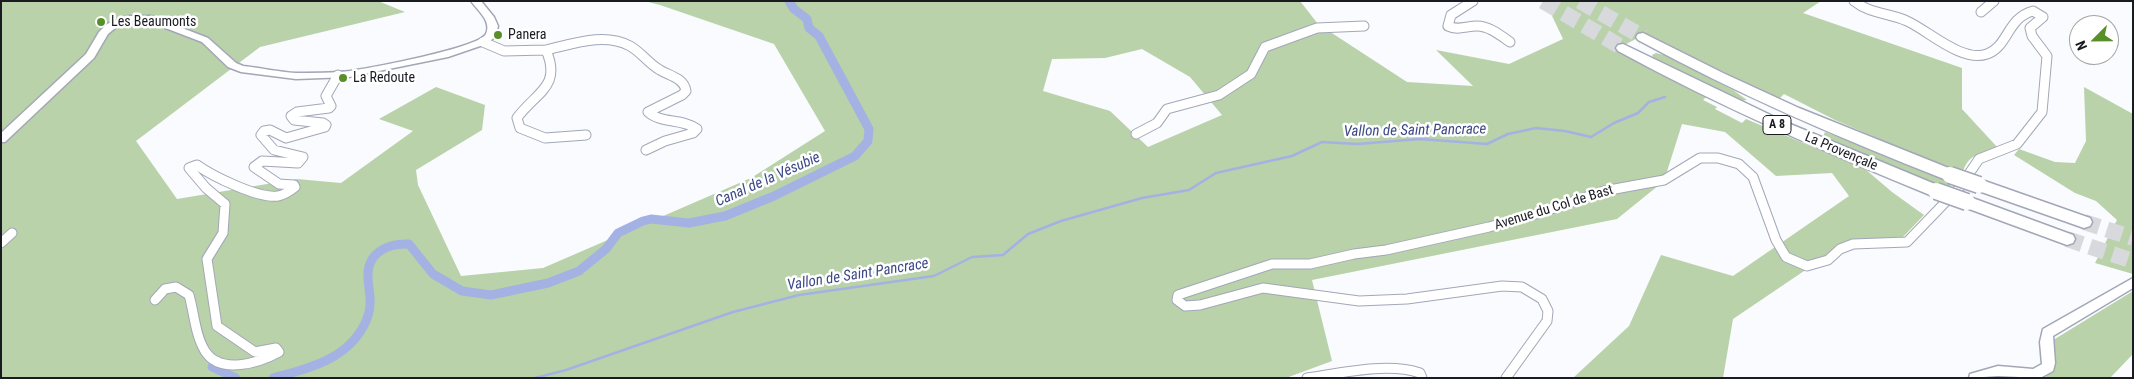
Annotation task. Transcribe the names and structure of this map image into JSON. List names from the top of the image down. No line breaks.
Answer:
{"streets":{"highway":["A 8","La Provençale"],"street":["Avenue du Col de Bast"]},"water":["Vallon de Saint Pancrace","Canal de la Vésubie"],"places":["Les Beaumonts","Panera","La Redoute"],"north":"bottom left"}
